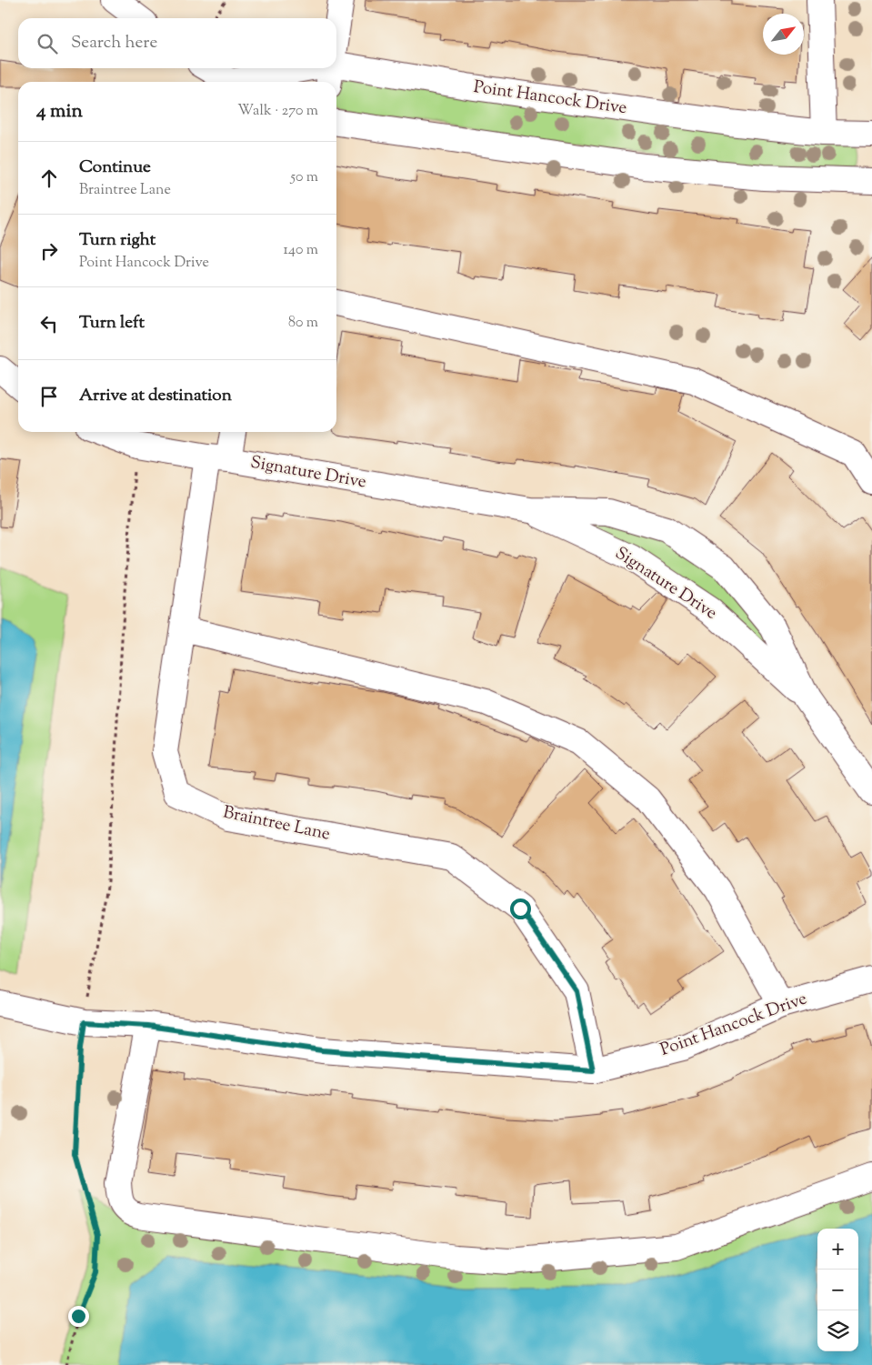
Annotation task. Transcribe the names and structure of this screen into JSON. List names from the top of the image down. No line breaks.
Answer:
{"streets":{"street":["Point Hancock Drive","Signature Drive","Braintree Lane"]},"crossings":[["Point Hancock Drive","Braintree Lane"],["Signature Drive","Braintree Lane"]],"north":"top right","page":{"search":"Search here","heading":["4 min","Walk · 270 m"],"list":[["Continue","Braintree Lane","50 m"],["Turn right","Point Hancock Drive","140 m"],["Turn left","80 m"],"Arrive at destination"],"map_buttons":["+","−"]}}
